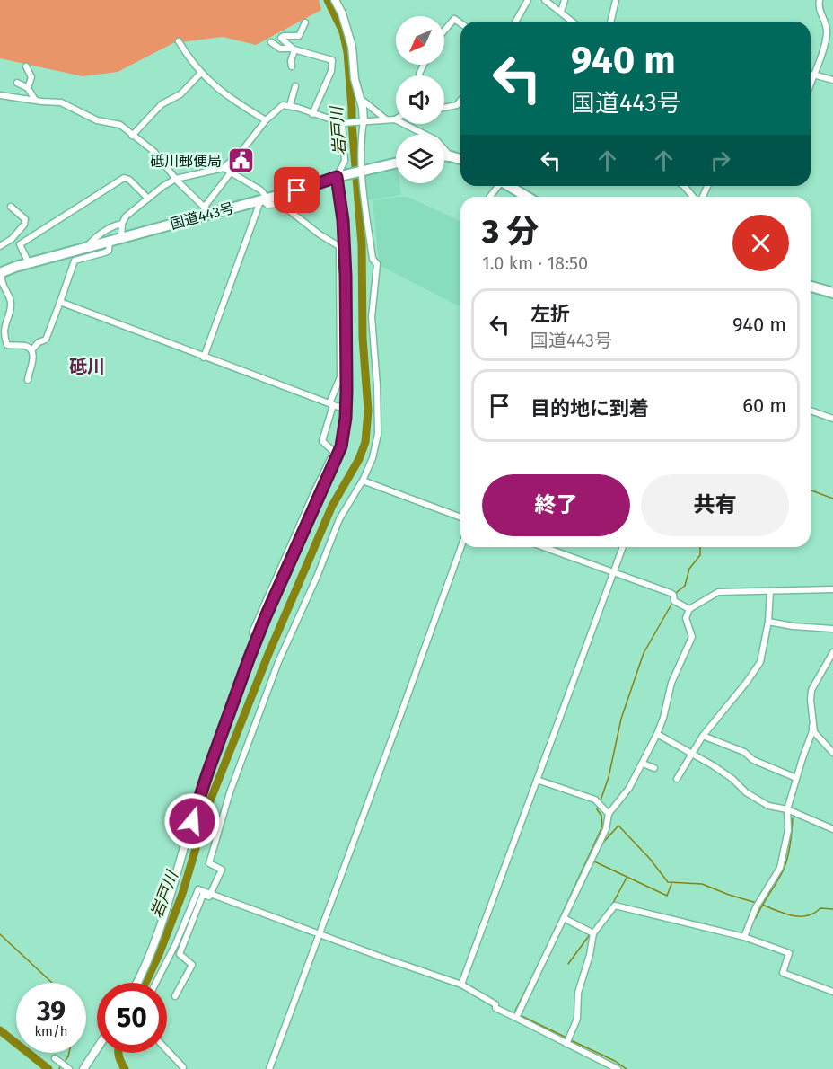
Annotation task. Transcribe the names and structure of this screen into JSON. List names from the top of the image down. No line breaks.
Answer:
{"streets":{"highway":["国道443号"]},"districts":["砥川"],"water":["岩戸川"],"places":{"public building":["砥川郵便局"]},"north":"bottom left","page":{"turn":["940 m","国道443号"],"heading":["3 分","1.0 km · 18:50"],"list":[{"name":"左折","note":"国道443号","value":"940 m"},{"name":"目的地に到着","value":"60 m"}],"buttons":["終了","共有"],"speed":"39 km/h","limit":"50"}}
